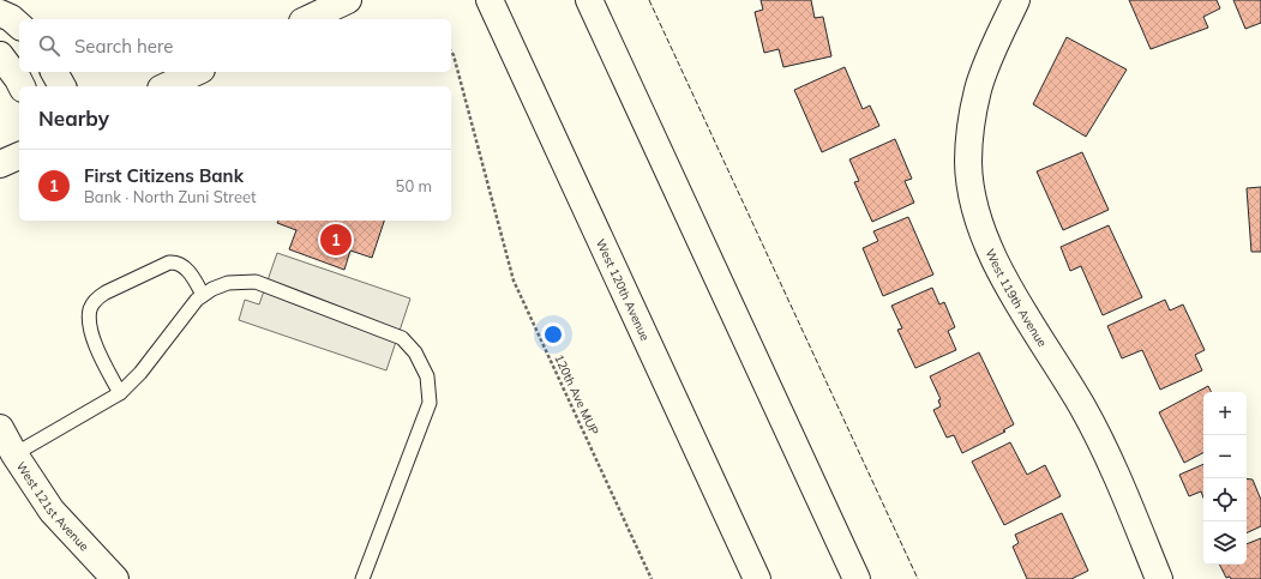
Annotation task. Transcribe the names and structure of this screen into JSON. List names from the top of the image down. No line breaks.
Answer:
{"streets":{"main road":["West 120th Avenue","West 119th Avenue","West 121st Avenue"],"path":["120th Ave MUP"]},"page":{"search":"Search here","heading":"Nearby","list":[{"mark":"1","name":"First Citizens Bank","note":"Bank · North Zuni Street","value":"50 m"}],"pins":"1","map_buttons":["+","−"]}}
